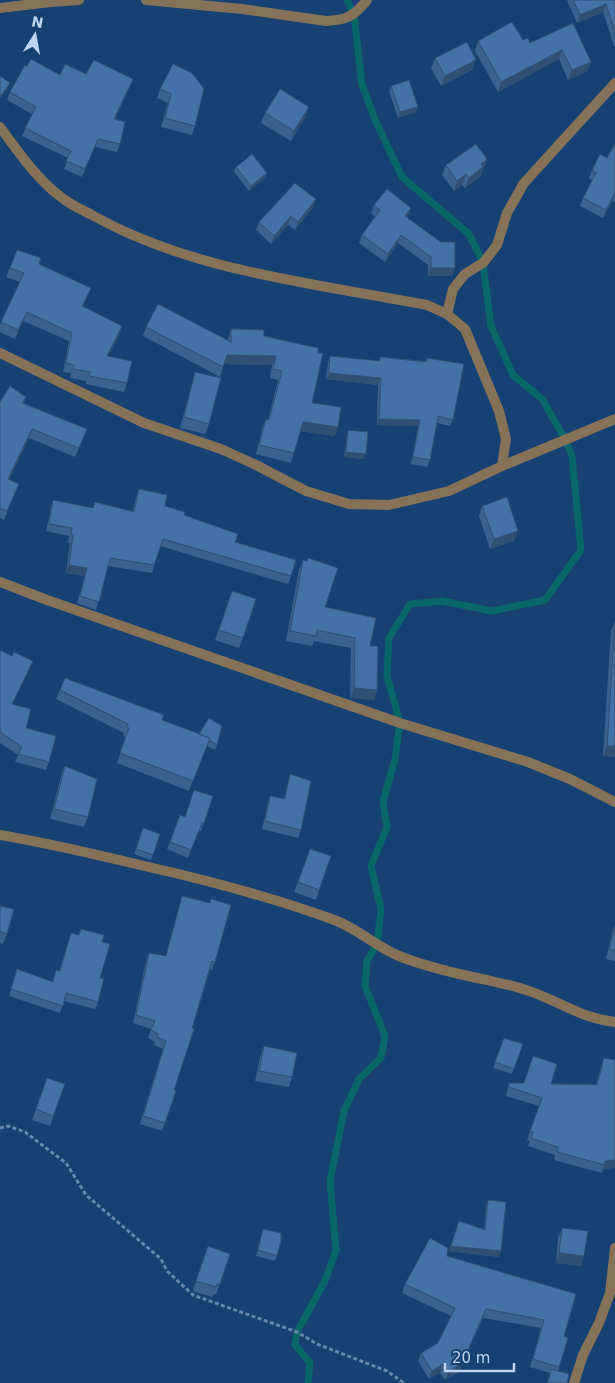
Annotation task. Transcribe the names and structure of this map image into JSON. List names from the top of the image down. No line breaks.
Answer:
{"scale_bar":"20 m","north":"top"}
